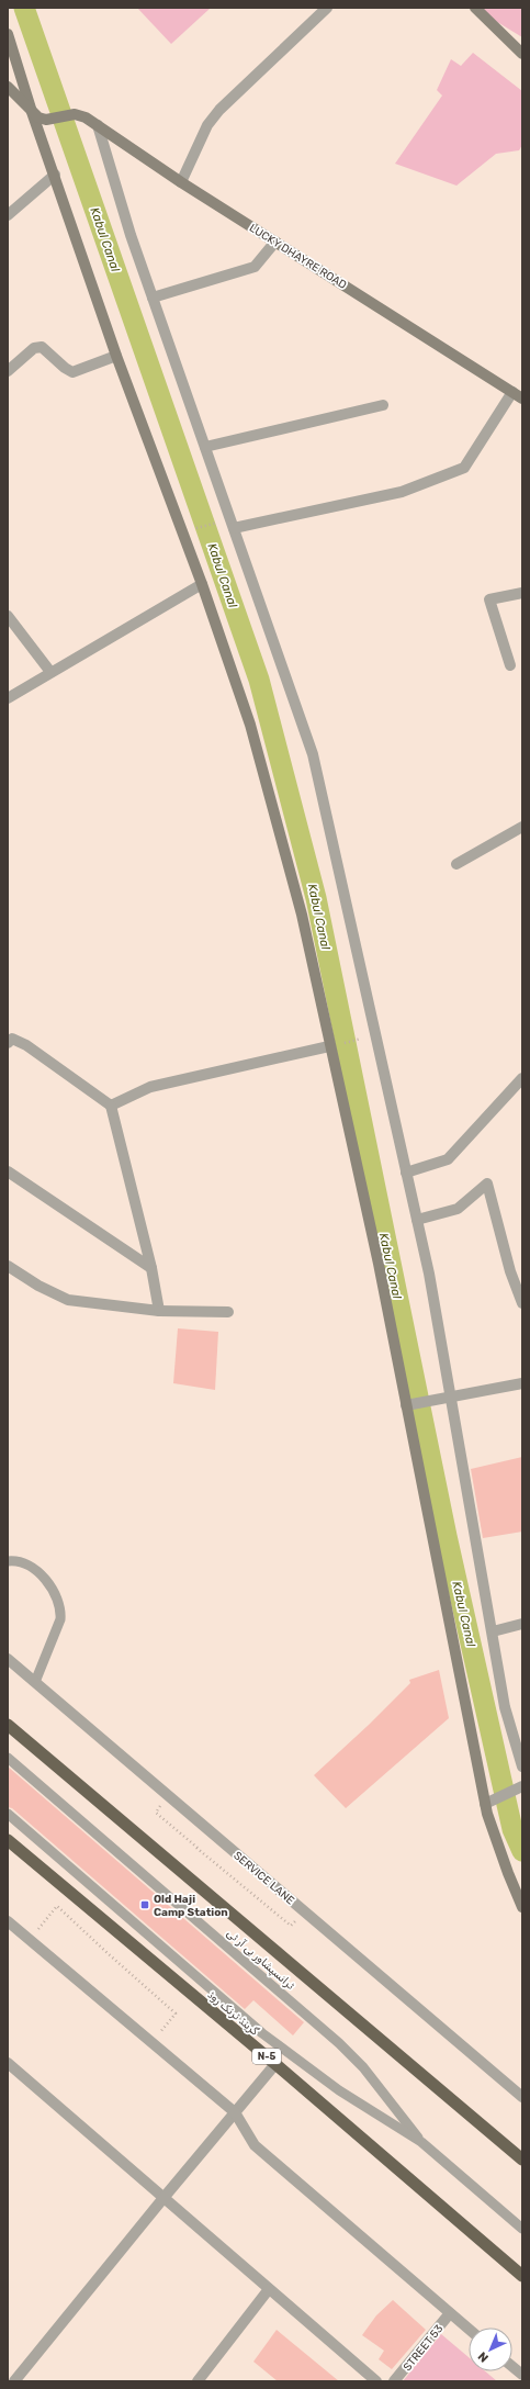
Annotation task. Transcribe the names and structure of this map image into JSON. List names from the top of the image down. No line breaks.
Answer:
{"streets":{"highway":["گرینڈ ٹرنک روڈ","N-5"],"main road":["LUCKY DHAYRE ROAD"],"street":["SERVICE LANE","STREET 53"],"lane":["ٹرانسپشاور بی آر ٹی"]},"water":["Kabul Canal"],"places":{"transit":["Old Haji Camp Station"]},"north":"bottom left"}
